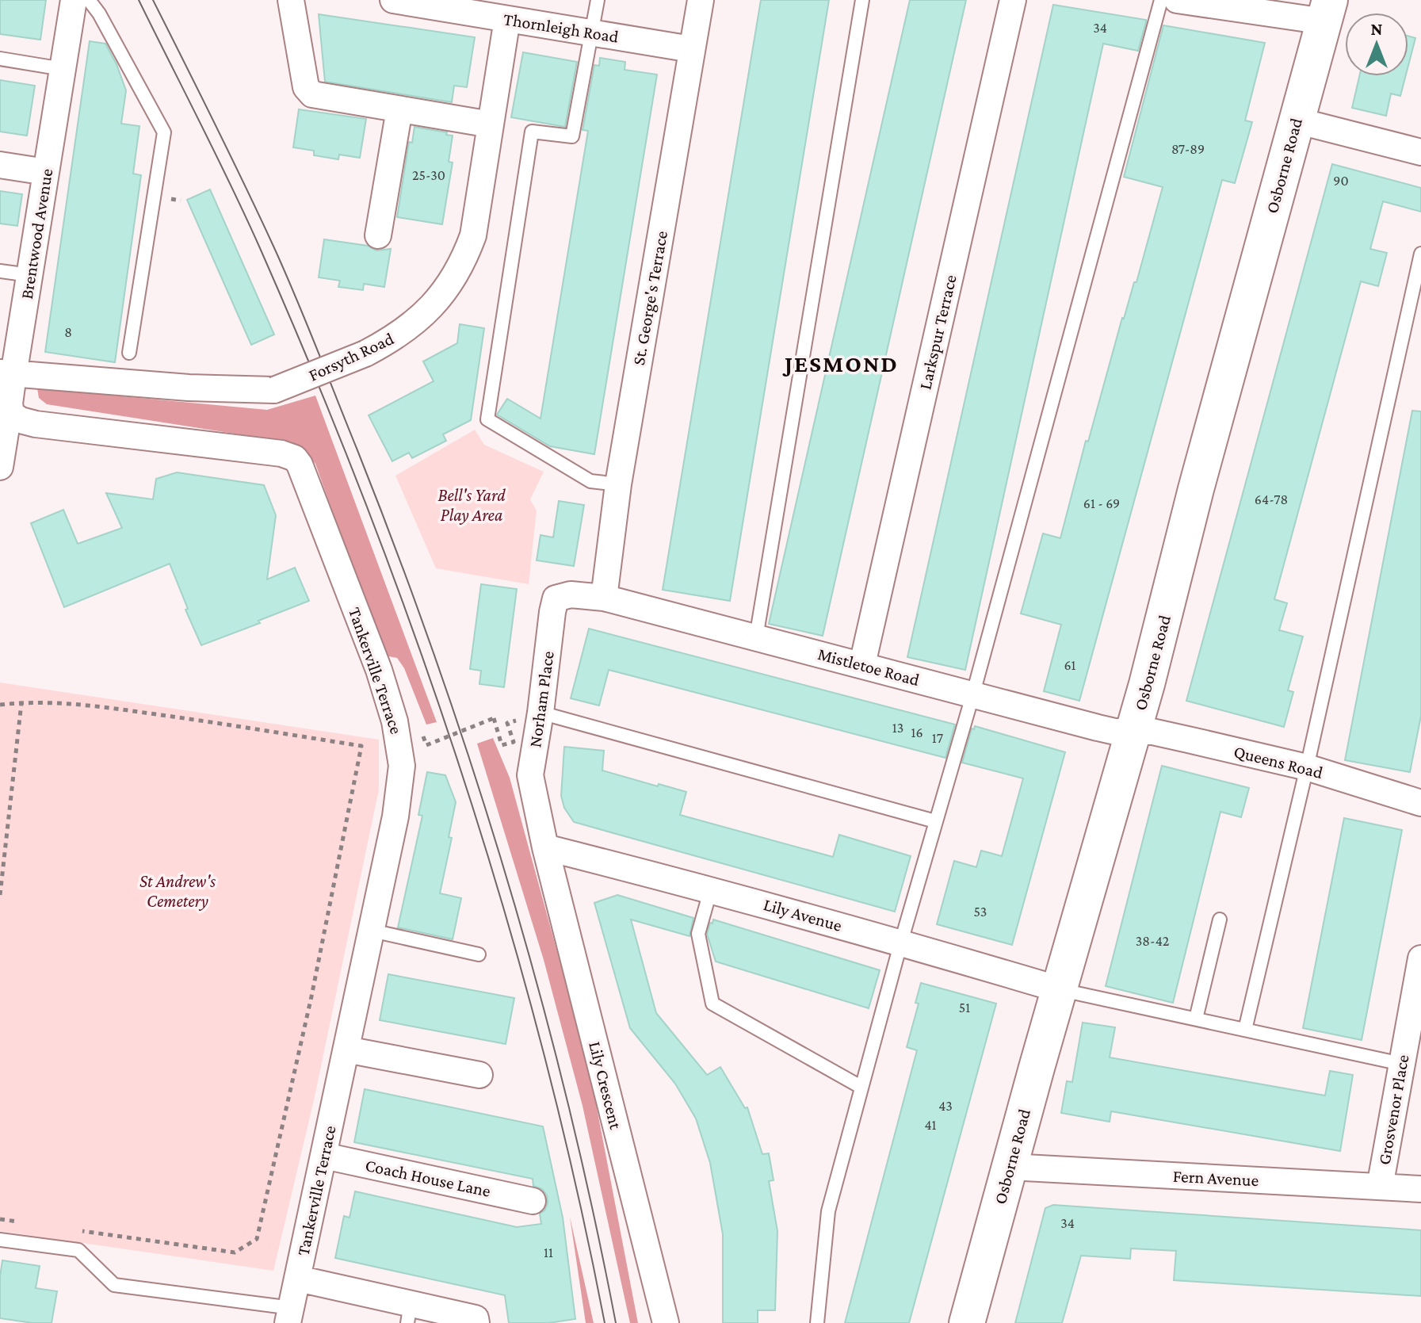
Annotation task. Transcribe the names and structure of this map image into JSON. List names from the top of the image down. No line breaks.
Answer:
{"streets":{"main road":["Osborne Road"],"street":["Thornleigh Road","Brentwood Avenue","St. George's Terrace","Larkspur Terrace","Forsyth Road","Mistletoe Road","Tankerville Terrace","Norham Place","Queens Road","Lily Avenue","Lily Crescent","Grosvenor Place","Coach House Lane","Fern Avenue"]},"crossings":[["Thornleigh Road","St. George's Terrace"],["Thornleigh Road","Forsyth Road"],["Osborne Road","Mistletoe Road"],["Osborne Road","Queens Road"],["Osborne Road","Lily Avenue"],["Osborne Road","Fern Avenue"],["Brentwood Avenue","Forsyth Road"],["Brentwood Avenue","Tankerville Terrace"],["St. George's Terrace","Mistletoe Road"],["St. George's Terrace","Norham Place"],["Larkspur Terrace","Mistletoe Road"],["Mistletoe Road","Norham Place"],["Mistletoe Road","Queens Road"],["Tankerville Terrace","Coach House Lane"],["Norham Place","Lily Avenue"],["Norham Place","Lily Crescent"],["Lily Avenue","Lily Crescent"],["Grosvenor Place","Fern Avenue"]],"districts":["JESMOND"],"parks":["Bell's Yard Play Area","St Andrew's Cemetery"],"house_numbers":["34","87-89","25-30","90","8","64-78","61 - 69","61","13","16","17","53","38-42","51","43","41","34","11"],"north":"top"}
